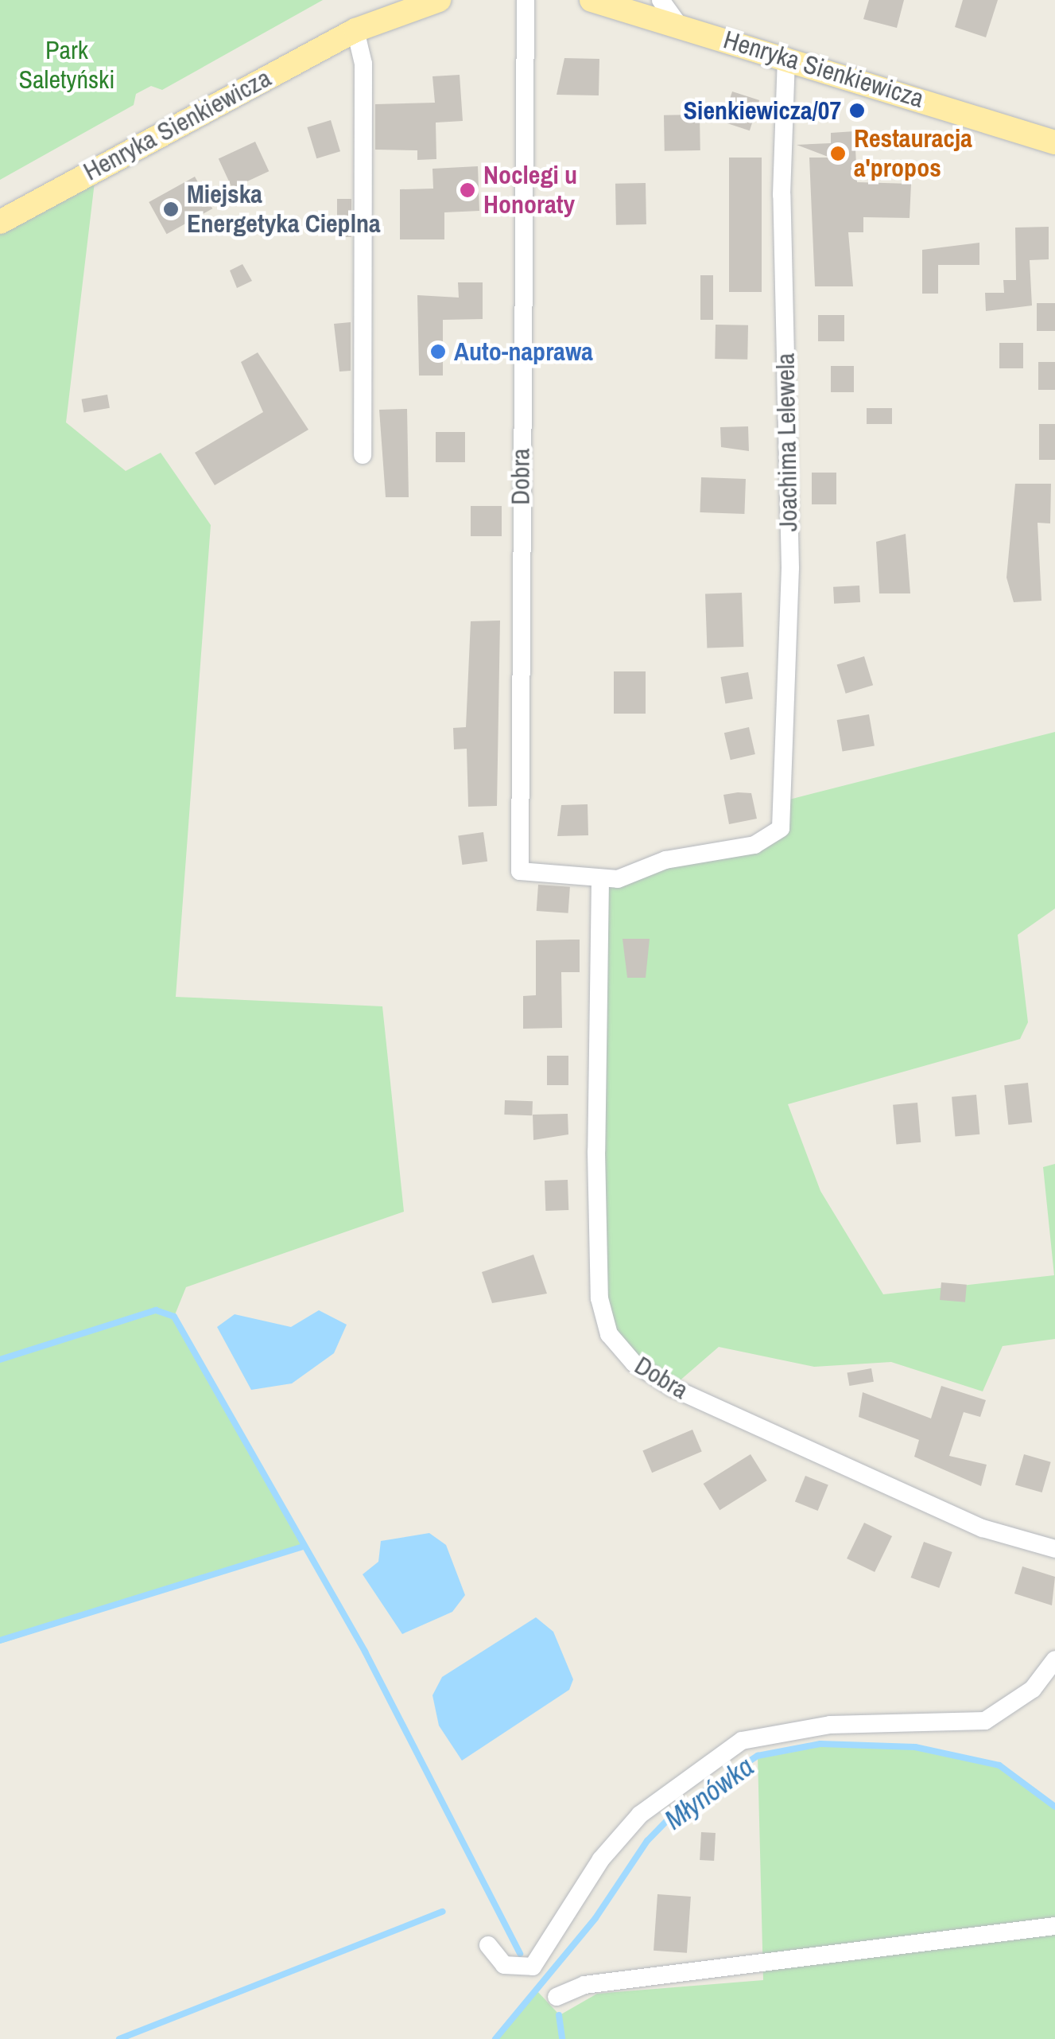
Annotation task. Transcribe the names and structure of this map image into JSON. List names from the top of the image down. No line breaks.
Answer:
{"streets":{"main road":["Henryka Sienkiewicza"],"street":["Joachima Lelewela","Dobra"]},"crossings":[["Henryka Sienkiewicza","Joachima Lelewela"],["Joachima Lelewela","Dobra"]],"water":["Młynówka"],"parks":["Park Saletyński"],"places":["Sienkiewicza/07","Restauracja a'propos","Noclegi u Honoraty","Miejska Energetyka Cieplna","Auto-naprawa"]}
